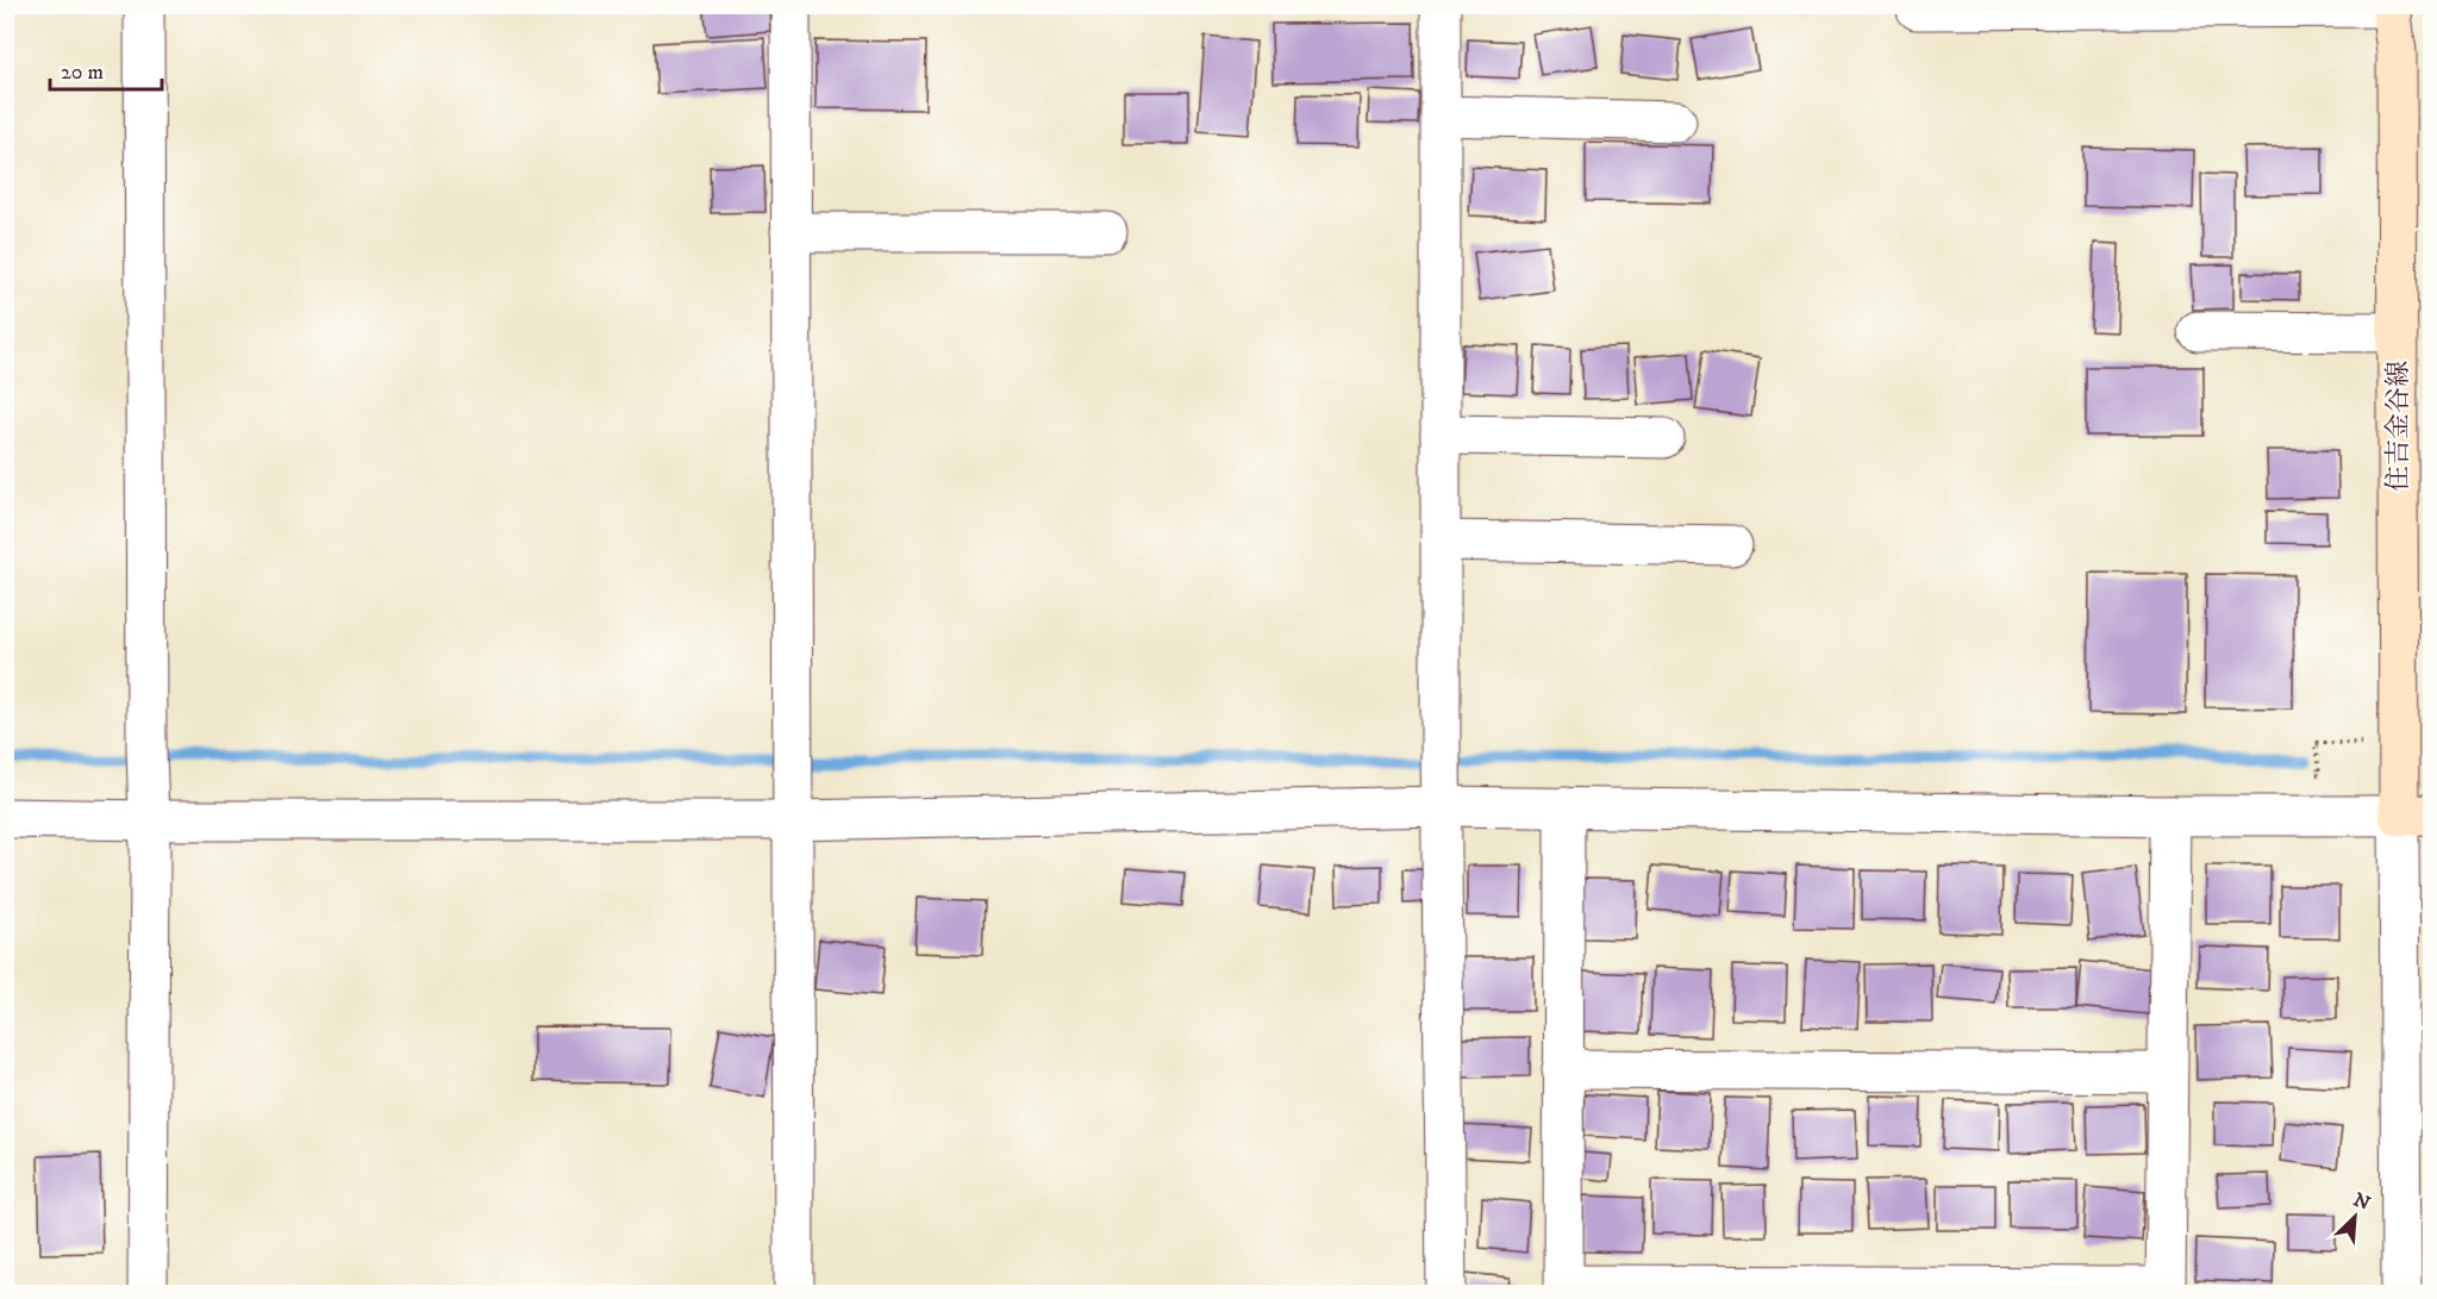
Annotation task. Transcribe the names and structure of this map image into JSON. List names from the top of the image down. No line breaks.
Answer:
{"streets":{"main road":["住吉金谷線"]},"scale_bar":"20 m","north":"top right"}
